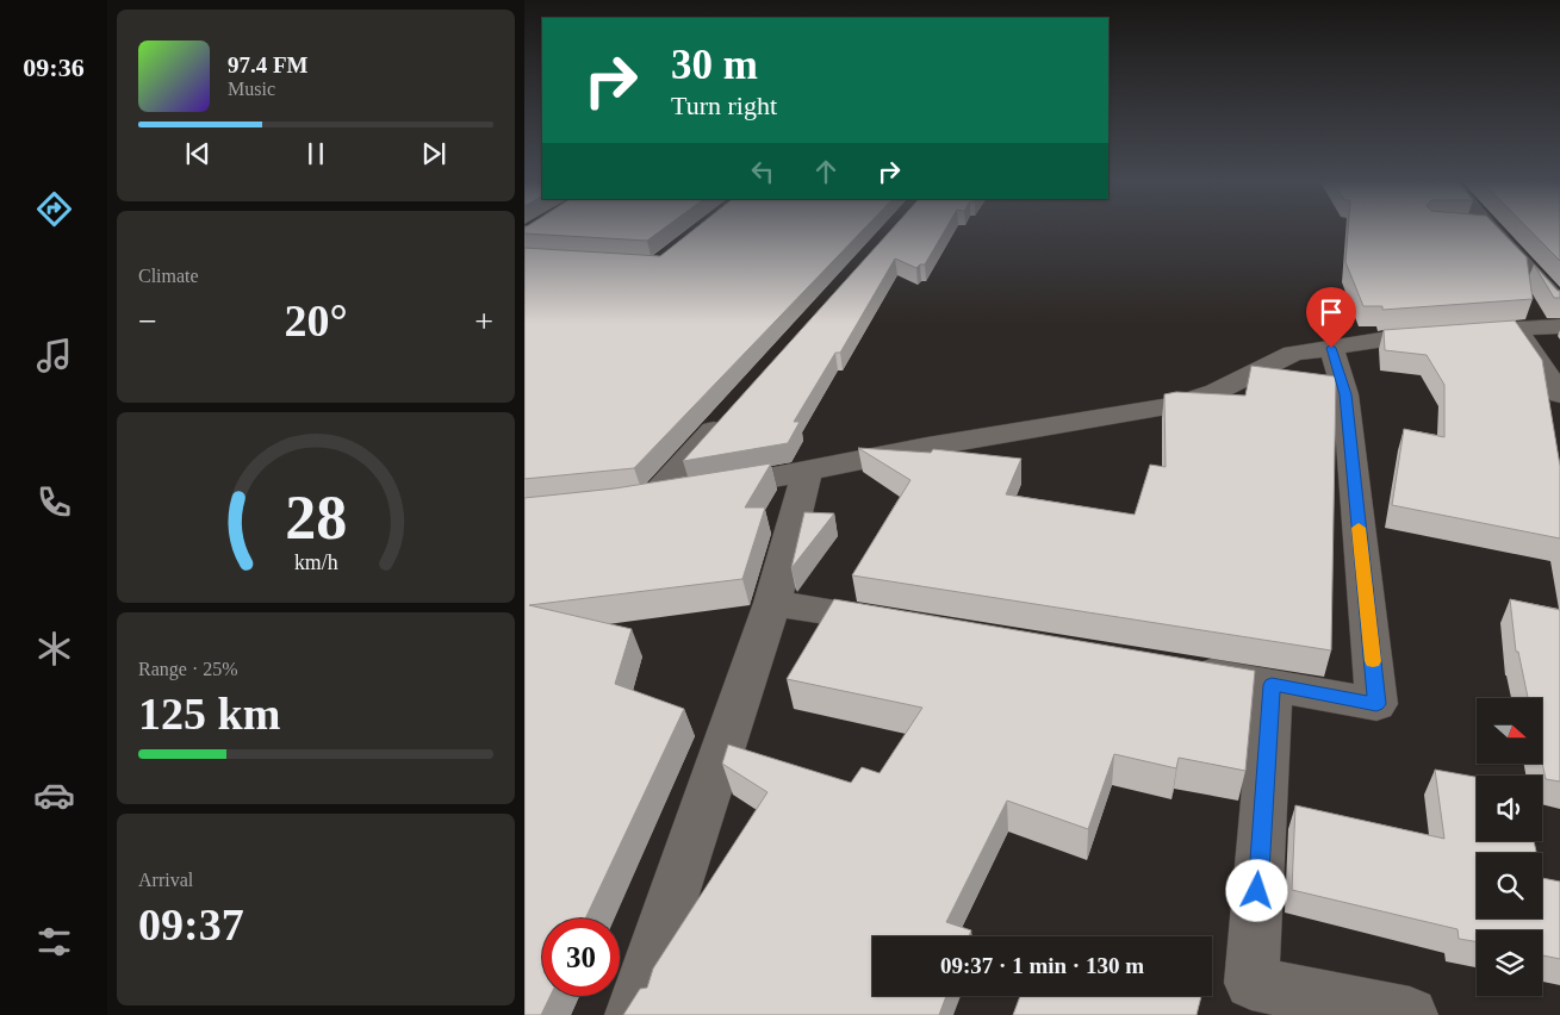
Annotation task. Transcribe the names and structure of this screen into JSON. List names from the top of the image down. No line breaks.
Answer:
{"north":"right","page":{"tabs":"09:36","turn":["30 m","Turn right"],"song":["97.4 FM","Music"],"tile":["Climate",["Range · 25%","125 km"],["Arrival","09:37"]],"heat":["−","20°","+"],"limit":"30","trip":"09:37 · 1 min · 130 m","gauge":["28","km/h"]}}
